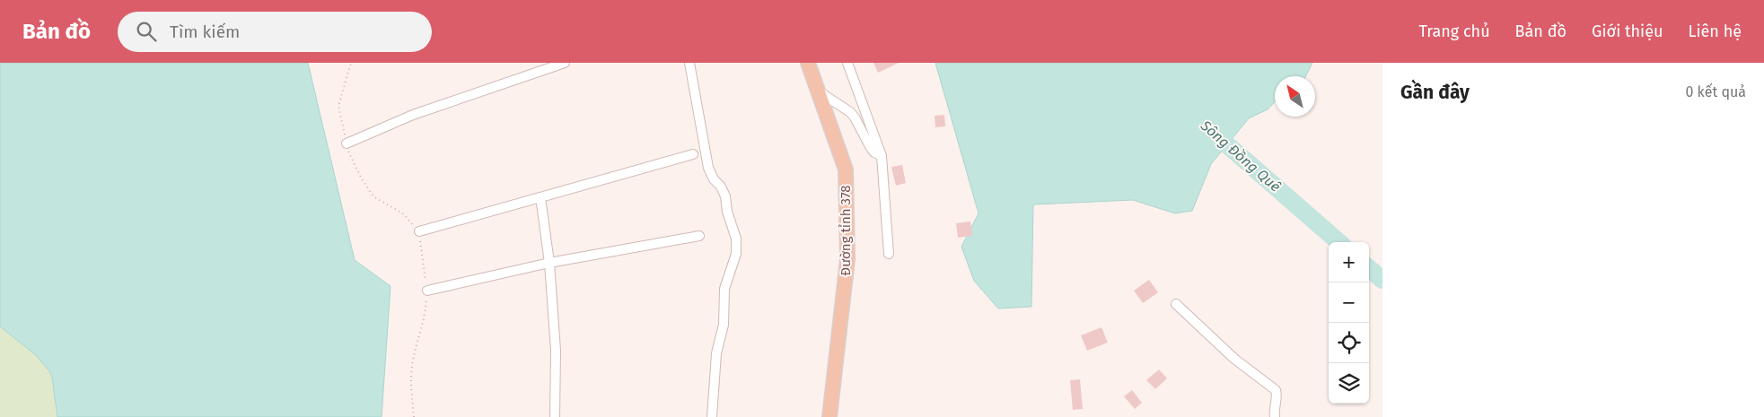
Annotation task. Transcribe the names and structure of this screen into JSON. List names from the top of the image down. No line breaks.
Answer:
{"streets":{"main road":["Đường tỉnh 378"]},"water":["Sông Đồng Quê"],"north":"top left","page":{"header":"Bản đồ","search":"Tìm kiếm","nav":["Trang chủ","Bản đồ","Giới thiệu","Liên hệ"],"heading":["Gần đây","0 kết quả"],"map_buttons":["+","−"]}}
